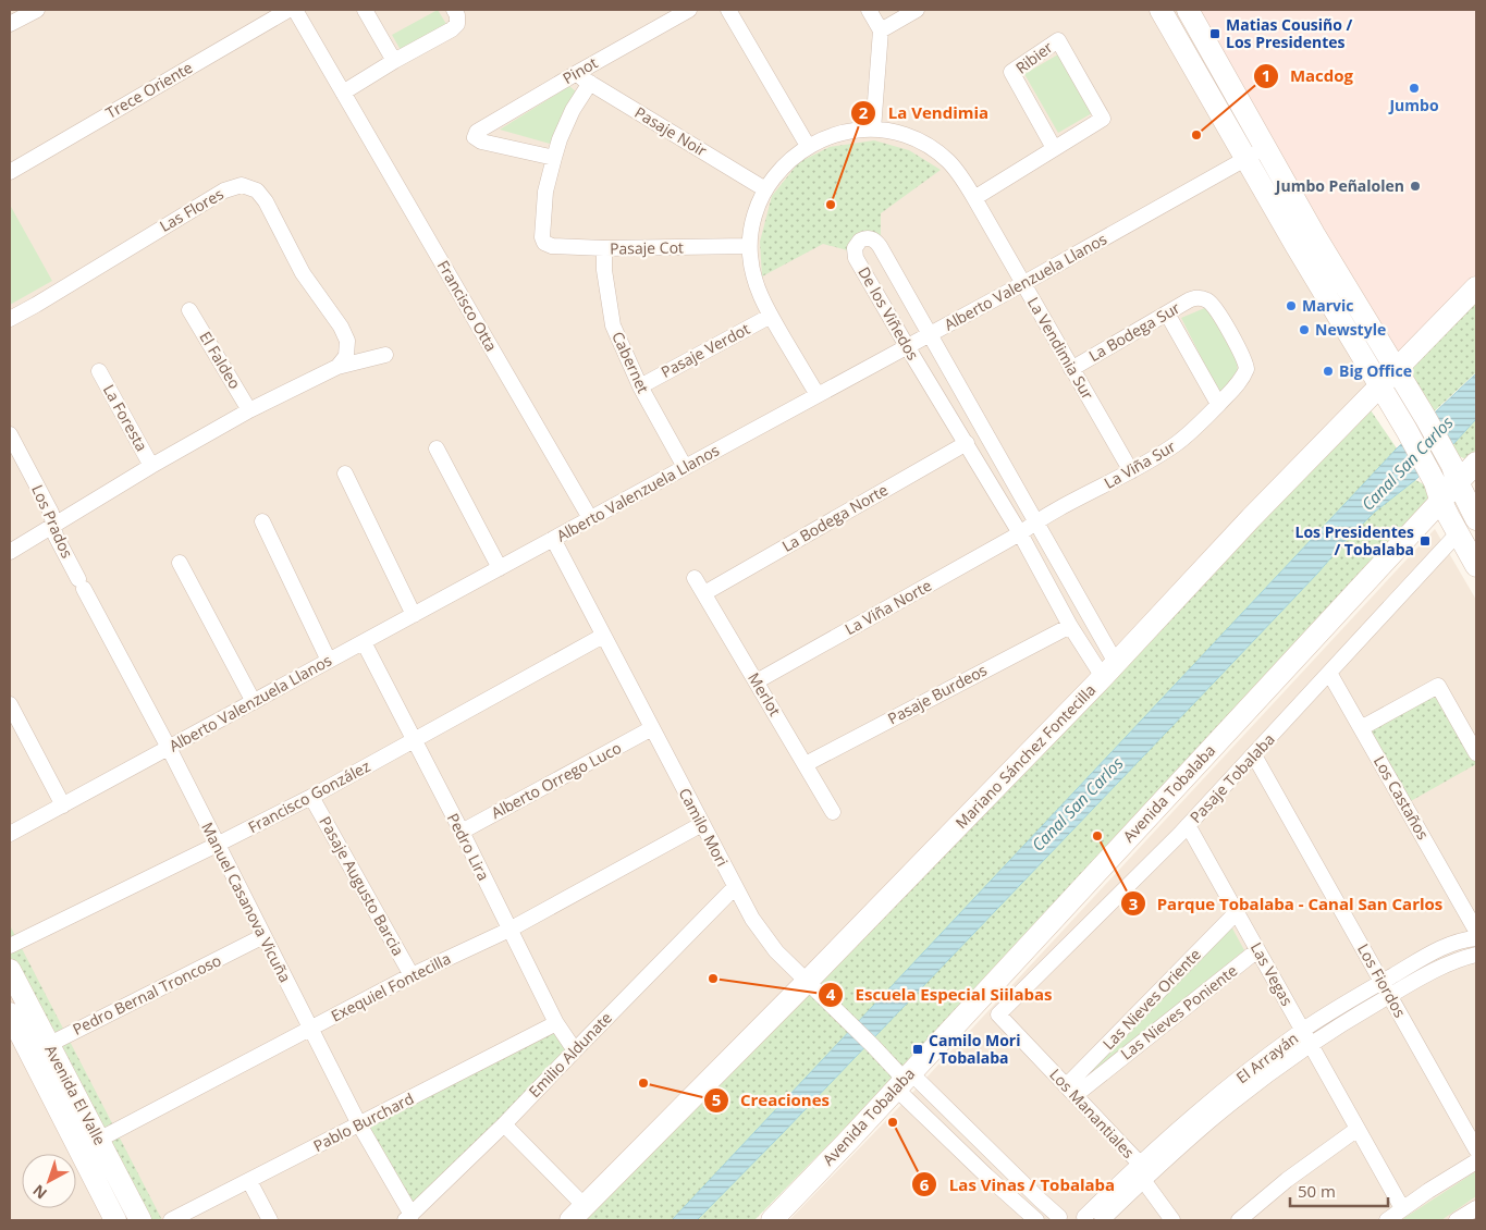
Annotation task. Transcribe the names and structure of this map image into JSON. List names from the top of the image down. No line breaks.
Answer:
{"streets":{"street":["Ribier","Pinot","Trece Oriente","Pasaje Noir","Las Flores","Pasaje Cot","Alberto Valenzuela Llanos","Francisco Otta","De los Viñedos","La Bodega Sur","La Vendimia Sur","Pasaje Verdot","El Faldeo","Cabernet","La Foresta","La Viña Sur","La Bodega Norte","Los Prados","La Viña Norte","Merlot","Pasaje Burdeos","Mariano Sánchez Fontecilla","Pasaje Tobalaba","Alberto Orrego Luco","Avenida Tobalaba","Francisco González","Los Castaños","Camilo Mori","Pedro Lira","Pasaje Augusto Barcia","Manuel Casanova Vicuña","Las Vegas","Los Fiordos","Exequiel Fontecilla","Pedro Bernal Troncoso","Las Nieves Oriente","Las Nieves Poniente","Emilio Aldunate","El Arrayán","Avenida El Valle","Los Manantiales","Pablo Burchard"]},"crossings":[["Ribier","La Vendimia Sur"],["Pinot","Pasaje Noir"],["Pinot","Pasaje Cot"],["Pasaje Noir","La Vendimia Sur"],["Pasaje Cot","La Vendimia Sur"],["Pasaje Cot","Cabernet"],["Alberto Valenzuela Llanos","Francisco Otta"],["Alberto Valenzuela Llanos","De los Viñedos"],["Alberto Valenzuela Llanos","La Vendimia Sur"],["Alberto Valenzuela Llanos","Cabernet"],["Alberto Valenzuela Llanos","Camilo Mori"],["Alberto Valenzuela Llanos","Pedro Lira"],["Alberto Valenzuela Llanos","Manuel Casanova Vicuña"],["De los Viñedos","La Viña Sur"],["De los Viñedos","La Bodega Norte"],["De los Viñedos","La Viña Norte"],["De los Viñedos","Pasaje Burdeos"],["De los Viñedos","Mariano Sánchez Fontecilla"],["La Bodega Sur","La Vendimia Sur"],["La Bodega Sur","La Viña Sur"],["La Vendimia Sur","Pasaje Verdot"],["La Vendimia Sur","La Viña Sur"],["Pasaje Verdot","Cabernet"],["La Viña Sur","La Viña Norte"],["La Bodega Norte","Merlot"],["Los Prados","Manuel Casanova Vicuña"],["La Viña Norte","Merlot"],["Merlot","Pasaje Burdeos"],["Mariano Sánchez Fontecilla","Camilo Mori"],["Pasaje Tobalaba","Los Castaños"],["Pasaje Tobalaba","Las Vegas"],["Pasaje Tobalaba","Los Fiordos"],["Pasaje Tobalaba","Los Manantiales"],["Alberto Orrego Luco","Camilo Mori"],["Alberto Orrego Luco","Pedro Lira"],["Avenida Tobalaba","Camilo Mori"],["Francisco González","Camilo Mori"],["Francisco González","Pedro Lira"],["Francisco González","Pasaje Augusto Barcia"],["Francisco González","Manuel Casanova Vicuña"],["Los Castaños","El Arrayán"],["Camilo Mori","Exequiel Fontecilla"],["Camilo Mori","Emilio Aldunate"],["Pedro Lira","Exequiel Fontecilla"],["Pedro Lira","Emilio Aldunate"],["Pedro Lira","Pablo Burchard"],["Pasaje Augusto Barcia","Exequiel Fontecilla"],["Manuel Casanova Vicuña","Exequiel Fontecilla"],["Manuel Casanova Vicuña","Pedro Bernal Troncoso"],["Manuel Casanova Vicuña","Emilio Aldunate"],["Manuel Casanova Vicuña","Pablo Burchard"],["Las Vegas","Las Nieves Oriente"],["Las Vegas","Las Nieves Poniente"],["Las Vegas","El Arrayán"],["Los Fiordos","El Arrayán"],["Exequiel Fontecilla","Avenida El Valle"],["Pedro Bernal Troncoso","Avenida El Valle"],["Las Nieves Oriente","Las Nieves Poniente"],["Las Nieves Oriente","Los Manantiales"],["Las Nieves Poniente","Los Manantiales"],["El Arrayán","Los Manantiales"]],"water":["Canal San Carlos"],"places":{"transit":["Matias Cousiño / Los Presidentes","Los Presidentes / Tobalaba","Camilo Mori / Tobalaba"],"other":["Jumbo","Macdog","Jumbo Peñalolen","La Vendimia","Marvic","Newstyle","Big Office","Parque Tobalaba - Canal San Carlos","Escuela Especial Siilabas","Creaciones","Las Vinas / Tobalaba"]},"scale_bar":"50 m","north":"bottom left"}
